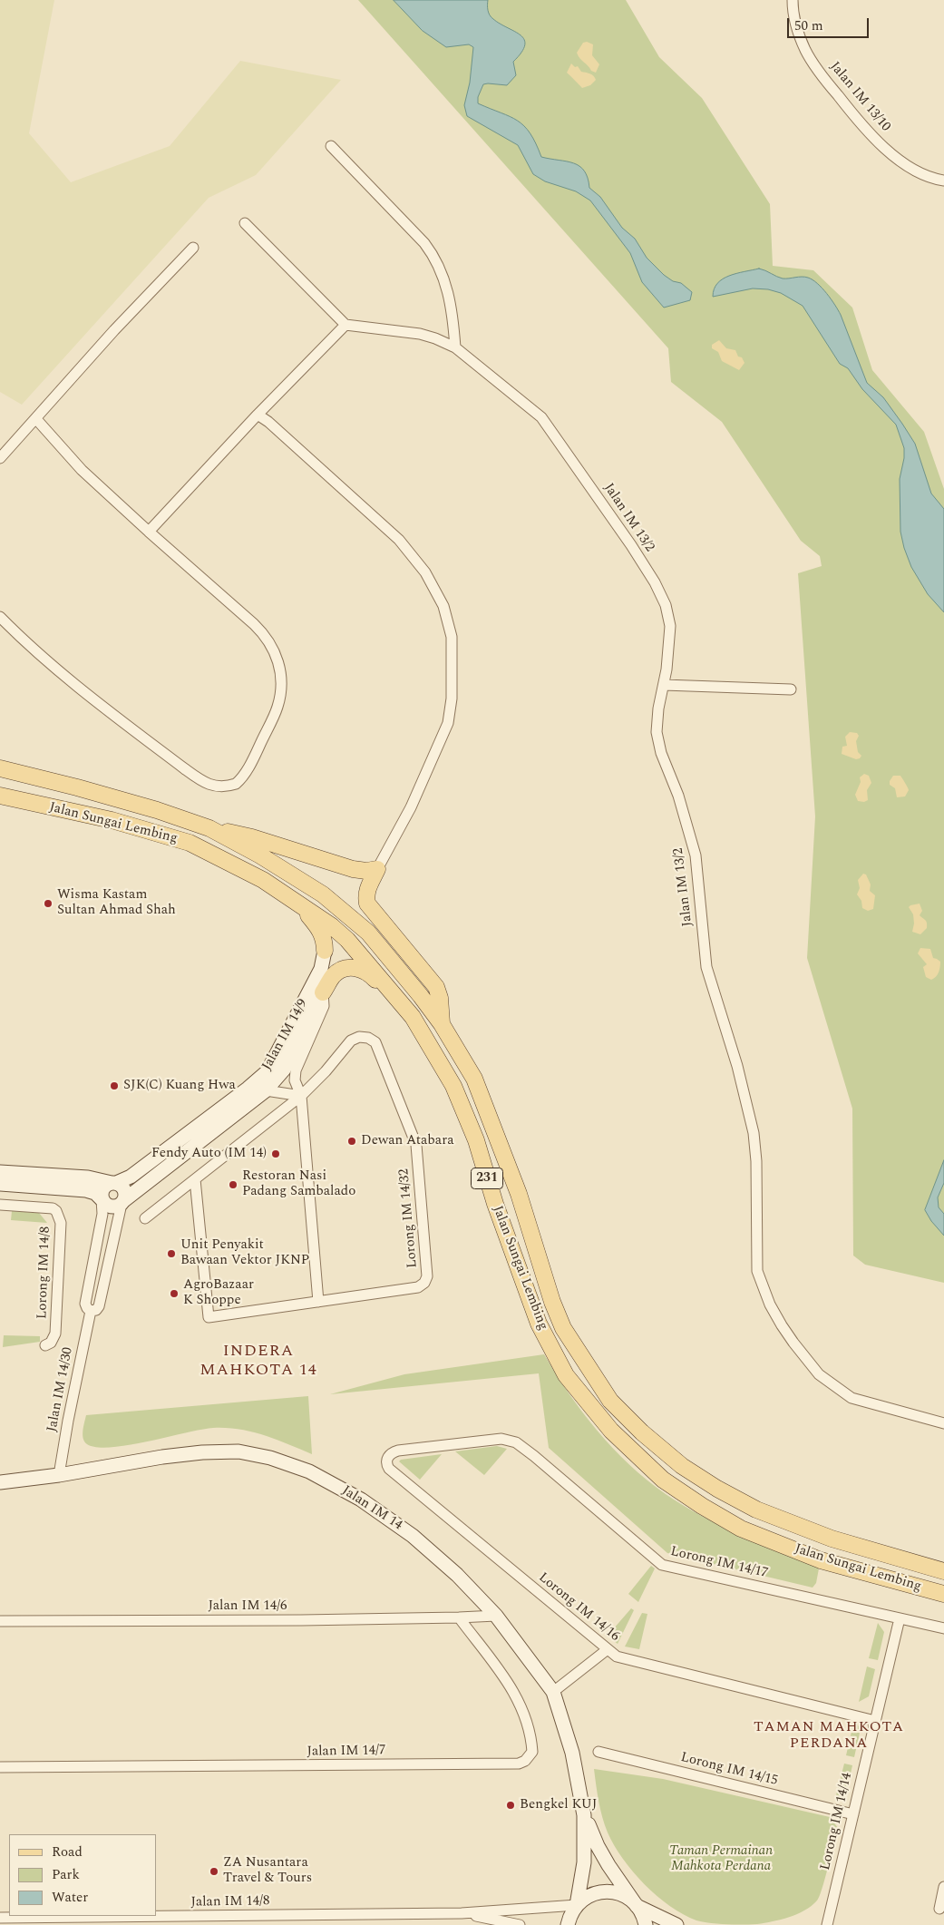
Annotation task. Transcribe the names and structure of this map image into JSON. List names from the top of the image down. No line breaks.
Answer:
{"streets":{"main road":["Jalan Sungai Lembing","231"],"street":["Jalan IM 13/10","Jalan IM 13/2","Jalan IM 14/9","Lorong IM 14/32","Lorong IM 14/8","Jalan IM 14/30","Jalan IM 14","Lorong IM 14/17","Jalan IM 14/6","Lorong IM 14/16","Jalan IM 14/7","Lorong IM 14/15","Lorong IM 14/14","Jalan IM 14/8"]},"crossings":[["Jalan IM 14/9","Jalan IM 14/30"],["Jalan IM 14/30","Jalan IM 14"],["Jalan IM 14","Jalan IM 14/6"],["Lorong IM 14/17","Lorong IM 14/16"],["Lorong IM 14/17","Lorong IM 14/14"],["Jalan IM 14/6","Jalan IM 14/7"],["Lorong IM 14/16","Lorong IM 14/14"],["Lorong IM 14/15","Lorong IM 14/14"]],"districts":["INDERA MAHKOTA 14","TAMAN MAHKOTA PERDANA"],"parks":["Taman Permainan Mahkota Perdana"],"places":["Wisma Kastam Sultan Ahmad Shah","SJK(C) Kuang Hwa","Dewan Atabara","Fendy Auto (IM 14)","Restoran Nasi Padang Sambalado","Unit Penyakit Bawaan Vektor JKNP","AgroBazaar K Shoppe","Bengkel KUJ","ZA Nusantara Travel & Tours"],"legend":["Road","Park","Water"],"scale_bar":"50 m"}
